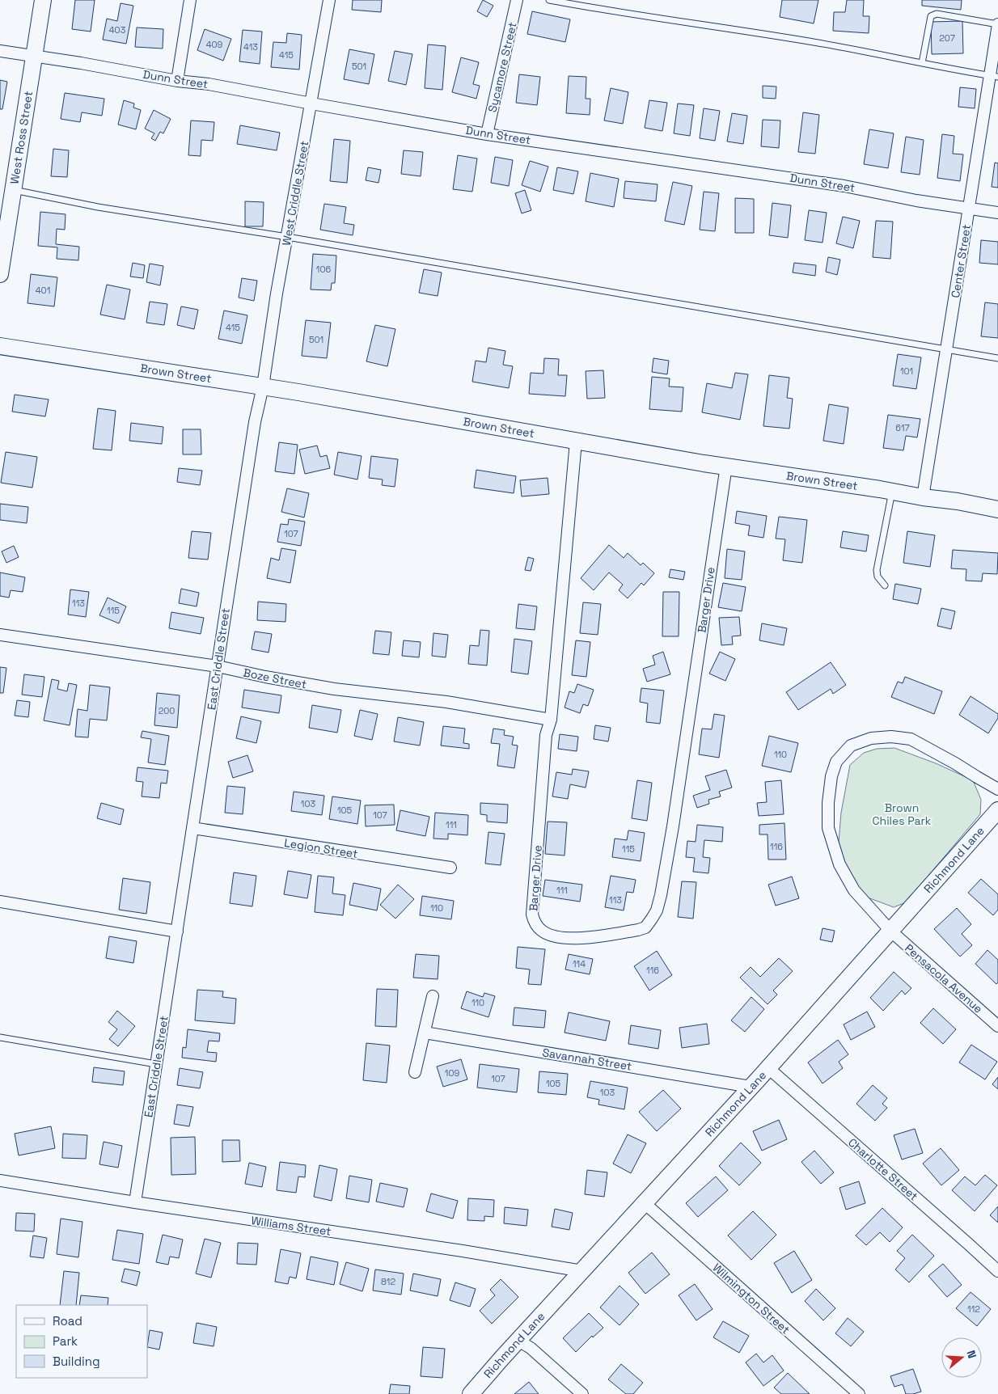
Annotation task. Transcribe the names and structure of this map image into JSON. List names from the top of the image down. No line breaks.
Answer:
{"streets":{"street":["Sycamore Street","Dunn Street","West Ross Street","West Criddle Street","Center Street","Brown Street","Barger Drive","East Criddle Street","Boze Street","Legion Street","Richmond Lane","Pensacola Avenue","Savannah Street","Charlotte Street","Williams Street","Wilmington Street"]},"crossings":[["Sycamore Street","Dunn Street"],["Dunn Street","West Ross Street"],["Dunn Street","West Criddle Street"],["Dunn Street","Center Street"],["West Criddle Street","Brown Street"],["West Criddle Street","East Criddle Street"],["Center Street","Brown Street"],["Brown Street","Barger Drive"],["Brown Street","East Criddle Street"],["Barger Drive","Boze Street"],["East Criddle Street","Boze Street"],["East Criddle Street","Legion Street"],["East Criddle Street","Williams Street"],["Richmond Lane","Pensacola Avenue"],["Richmond Lane","Savannah Street"],["Richmond Lane","Charlotte Street"],["Richmond Lane","Williams Street"],["Richmond Lane","Wilmington Street"]],"parks":["Brown Chiles Park"],"house_numbers":["403","207","409","413","415","501","106","401","415","501","101","617","107","113","115","200","110","103","105","107","111","116","115","111","113","110","114","116","110","109","107","105","103","812","112"],"legend":["Road","Park","Building"],"north":"right"}
